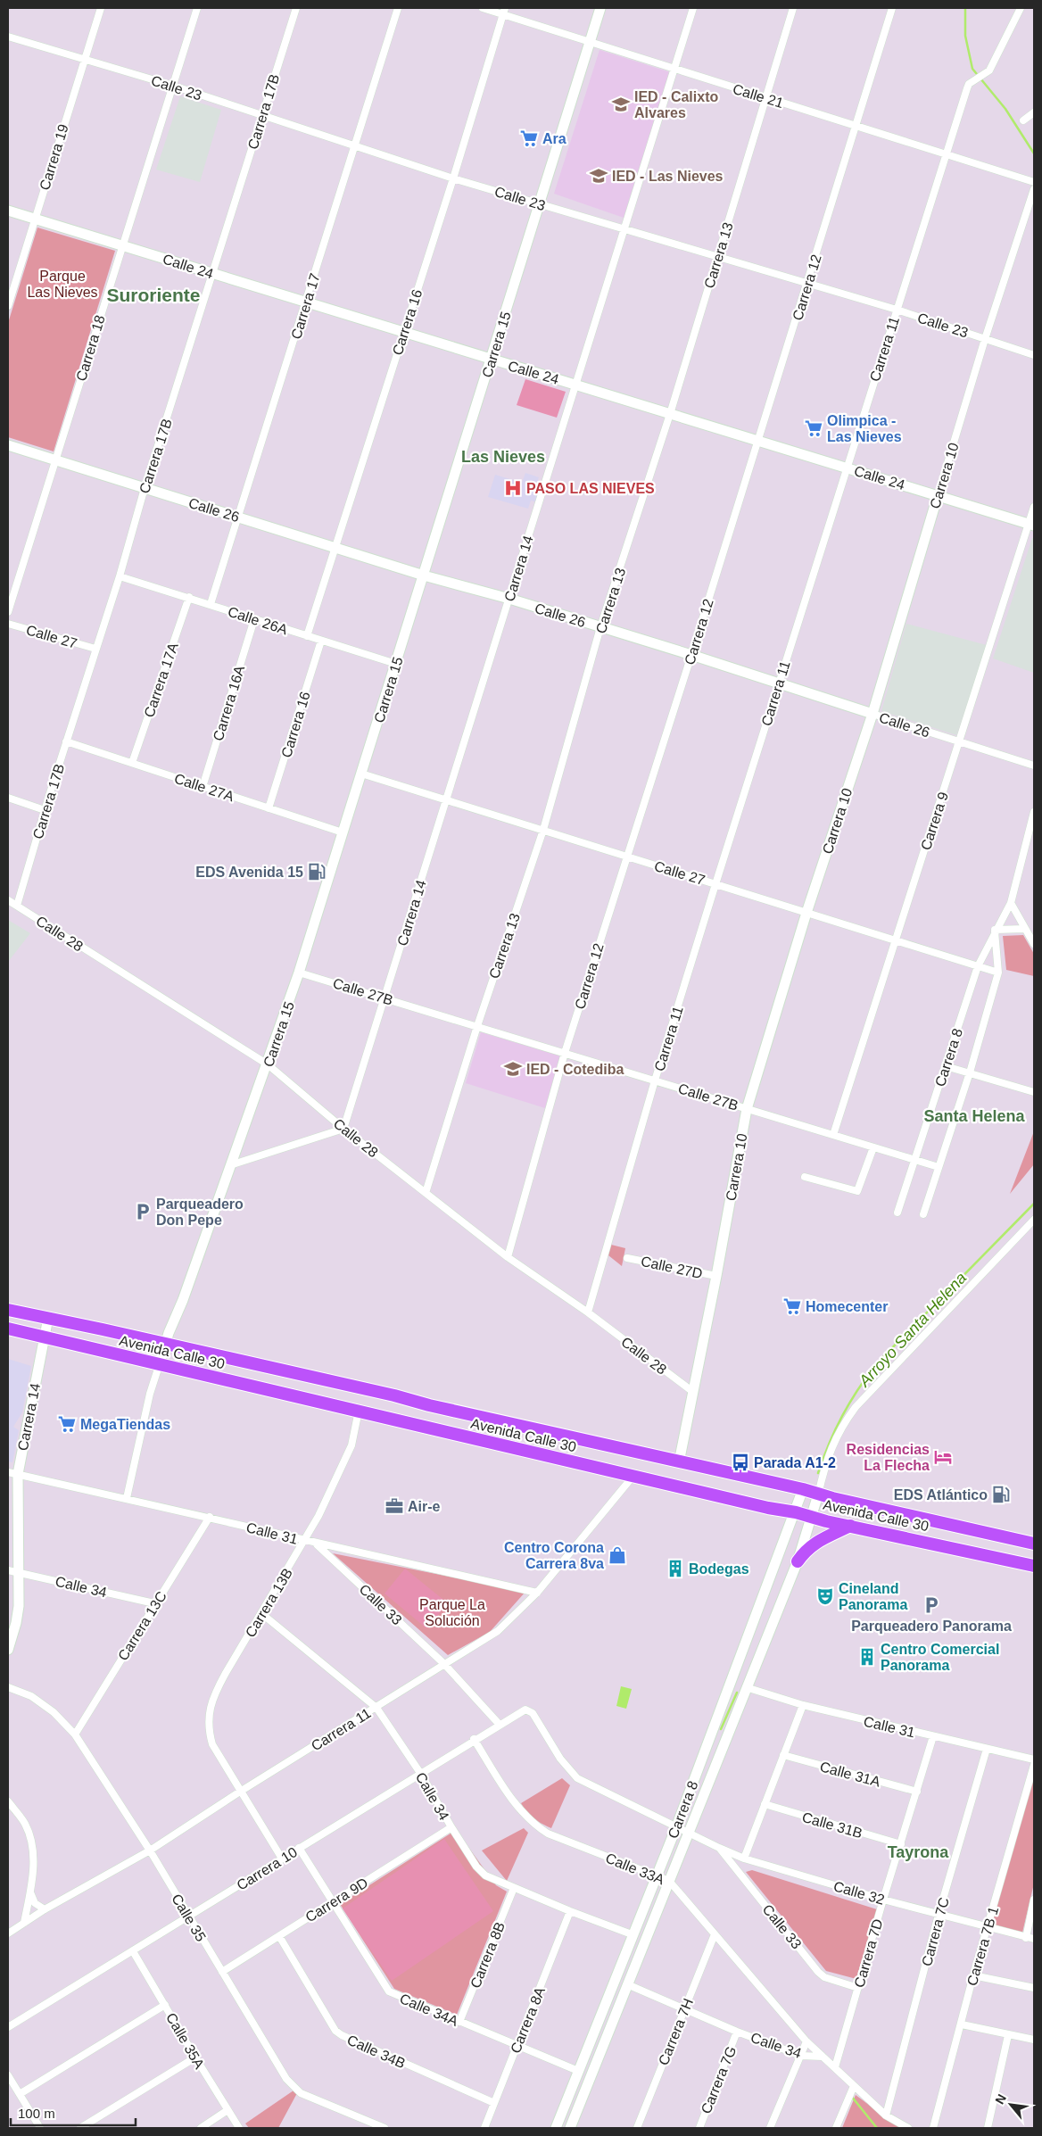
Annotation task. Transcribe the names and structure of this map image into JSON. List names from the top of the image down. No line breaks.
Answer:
{"streets":{"highway":["Avenida Calle 30"],"street":["Calle 23","Calle 21","Carrera 17B","Carrera 19","Carrera 13","Calle 24","Carrera 12","Carrera 17","Carrera 16","Carrera 15","Carrera 18","Carrera 11","Carrera 10","Calle 26","Carrera 14","Calle 26A","Calle 27","Carrera 17A","Carrera 16A","Calle 27A","Carrera 9","Calle 28","Calle 27B","Carrera 8","Calle 27D","Calle 31","Calle 34","Carrera 13B","Calle 33","Carrera 13C","Calle 31A","Calle 31B","Calle 33A","Calle 32","Carrera 9D","Calle 35","Carrera 7C","Carrera 7B 1","Carrera 7D","Carrera 8B","Calle 34A","Carrera 8A","Carrera 7H","Calle 35A","Calle 34B","Carrera 7G"]},"crossings":[["Calle 23","Carrera 17B"],["Calle 23","Carrera 19"],["Calle 23","Carrera 13"],["Calle 23","Carrera 12"],["Calle 23","Carrera 17"],["Calle 23","Carrera 16"],["Calle 23","Carrera 15"],["Calle 23","Carrera 18"],["Calle 23","Carrera 11"],["Calle 23","Carrera 10"],["Calle 23","Carrera 14"],["Calle 21","Carrera 13"],["Calle 21","Carrera 12"],["Calle 21","Carrera 16"],["Calle 21","Carrera 15"],["Calle 21","Carrera 11"],["Calle 21","Carrera 14"],["Carrera 17B","Calle 24"],["Carrera 17B","Calle 26"],["Carrera 17B","Calle 26A"],["Carrera 17B","Calle 27"],["Carrera 17B","Calle 27A"],["Carrera 17B","Calle 28"],["Carrera 19","Calle 24"],["Carrera 13","Calle 24"],["Carrera 13","Calle 26"],["Carrera 13","Calle 27"],["Carrera 13","Calle 28"],["Carrera 13","Calle 27B"],["Calle 24","Carrera 12"],["Calle 24","Carrera 17"],["Calle 24","Carrera 16"],["Calle 24","Carrera 15"],["Calle 24","Carrera 18"],["Calle 24","Carrera 11"],["Calle 24","Carrera 10"],["Calle 24","Carrera 14"],["Calle 24","Carrera 9"],["Carrera 12","Calle 26"],["Carrera 12","Calle 27"],["Carrera 12","Calle 28"],["Carrera 12","Calle 27B"],["Carrera 17","Calle 26"],["Carrera 17","Calle 26A"],["Carrera 16","Calle 26"],["Carrera 16","Calle 26A"],["Carrera 16","Calle 27A"],["Carrera 15","Calle 26"],["Carrera 15","Calle 26A"],["Carrera 15","Calle 27"],["Carrera 15","Calle 27A"],["Carrera 15","Calle 28"],["Carrera 15","Calle 27B"],["Carrera 15","Avenida Calle 30"],["Carrera 18","Calle 26"],["Carrera 11","Calle 26"],["Carrera 11","Calle 27"],["Carrera 11","Calle 28"],["Carrera 11","Calle 27B"],["Carrera 11","Avenida Calle 30"],["Carrera 11","Calle 31"],["Carrera 11","Calle 34"],["Carrera 11","Carrera 13B"],["Carrera 11","Calle 33"],["Carrera 11","Calle 35"],["Carrera 10","Calle 26"],["Carrera 10","Calle 27"],["Carrera 10","Calle 28"],["Carrera 10","Calle 27B"],["Carrera 10","Carrera 8"],["Carrera 10","Calle 27D"],["Carrera 10","Avenida Calle 30"],["Carrera 10","Calle 34"],["Carrera 10","Calle 33"],["Carrera 10","Calle 33A"],["Carrera 10","Calle 35"],["Carrera 10","Calle 34A"],["Carrera 10","Calle 35A"],["Calle 26","Carrera 14"],["Calle 26","Carrera 9"],["Carrera 14","Calle 27"],["Carrera 14","Calle 28"],["Carrera 14","Calle 27B"],["Carrera 14","Avenida Calle 30"],["Carrera 14","Calle 31"],["Carrera 14","Calle 34"],["Calle 26A","Carrera 17A"],["Calle 26A","Carrera 16A"],["Calle 27","Carrera 9"],["Calle 27","Carrera 8"],["Carrera 17A","Calle 27A"],["Carrera 16A","Calle 27A"],["Carrera 9","Calle 27B"],["Calle 27B","Carrera 8"],["Carrera 8","Avenida Calle 30"],["Carrera 8","Calle 31"],["Carrera 8","Calle 34"],["Carrera 8","Calle 33A"],["Carrera 8","Calle 32"],["Carrera 8","Calle 34A"],["Avenida Calle 30","Carrera 13B"],["Calle 31","Carrera 13B"],["Calle 31","Calle 33"],["Calle 31","Carrera 13C"],["Calle 31","Carrera 7C"],["Calle 31","Carrera 7D"],["Calle 34","Carrera 13B"],["Calle 34","Carrera 13C"],["Calle 34","Calle 33A"],["Calle 34","Carrera 9D"],["Calle 34","Carrera 7C"],["Calle 34","Carrera 7D"],["Calle 34","Carrera 8B"],["Calle 34","Carrera 8A"],["Calle 34","Carrera 7H"],["Calle 34","Carrera 7G"],["Calle 33","Calle 32"],["Calle 33","Carrera 7D"],["Carrera 13C","Calle 35"],["Calle 31A","Carrera 7D"],["Calle 31B","Carrera 7D"],["Calle 33A","Carrera 7H"],["Calle 32","Carrera 7C"],["Calle 32","Carrera 7B 1"],["Calle 32","Carrera 7D"],["Carrera 9D","Calle 35"],["Carrera 9D","Calle 34A"],["Carrera 9D","Calle 34B"],["Carrera 8B","Calle 34A"],["Calle 34A","Carrera 8A"],["Carrera 8A","Calle 34B"]],"districts":["Suroriente","Las Nieves","Santa Helena","Tayrona"],"water":["Arroyo Santa Helena"],"parks":["Parque Las Nieves","Parque La Solución"],"places":{"school or university":["IED - Calixto Alvares","IED - Las Nieves","IED - Cotediba"],"supermarket":["Ara","Olimpica - Las Nieves","Homecenter","MegaTiendas"],"hospital":["PASO LAS NIEVES"],"fuel station":["EDS Avenida 15","EDS Atlántico"],"parking":["Parqueadero Don Pepe","Parqueadero Panorama"],"hotel":["Residencias La Flecha"],"bus stop":["Parada A1-2"],"office":["Air-e"],"shop":["Centro Corona Carrera 8va"],"building":["Bodegas","Centro Comercial Panorama"],"theatre":["Cineland Panorama"]},"scale_bar":"100 m","north":"top left"}
